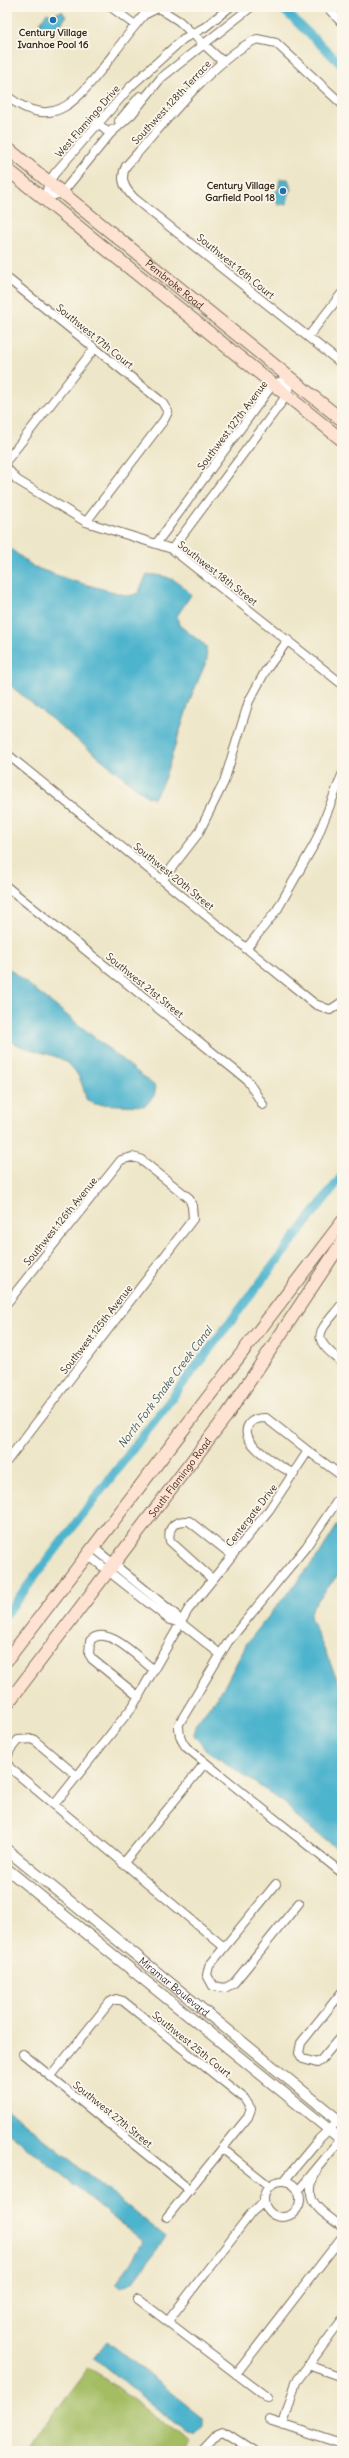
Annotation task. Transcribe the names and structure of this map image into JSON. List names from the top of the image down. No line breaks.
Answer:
{"streets":{"main road":["Pembroke Road","South Flamingo Road"],"street":["Southwest 128th Terrace","West Flamingo Drive","Southwest 16th Court","Southwest 17th Court","Southwest 127th Avenue","Southwest 18th Street","Southwest 20th Street","Southwest 21st Street","Southwest 126th Avenue","Southwest 125th Avenue","Centergate Drive","Miramar Boulevard","Southwest 25th Court","Southwest 27th Street"]},"crossings":[["Southwest 128th Terrace","Southwest 16th Court"],["West Flamingo Drive","Pembroke Road"],["Pembroke Road","Southwest 127th Avenue"],["Southwest 17th Court","Southwest 18th Street"],["Southwest 127th Avenue","Southwest 18th Street"],["Southwest 126th Avenue","Southwest 125th Avenue"],["Southwest 25th Court","Southwest 27th Street"]],"water":["North Fork Snake Creek Canal"],"places":["Century Village Ivanhoe Pool 16","Century Village Garfield Pool 18"]}
